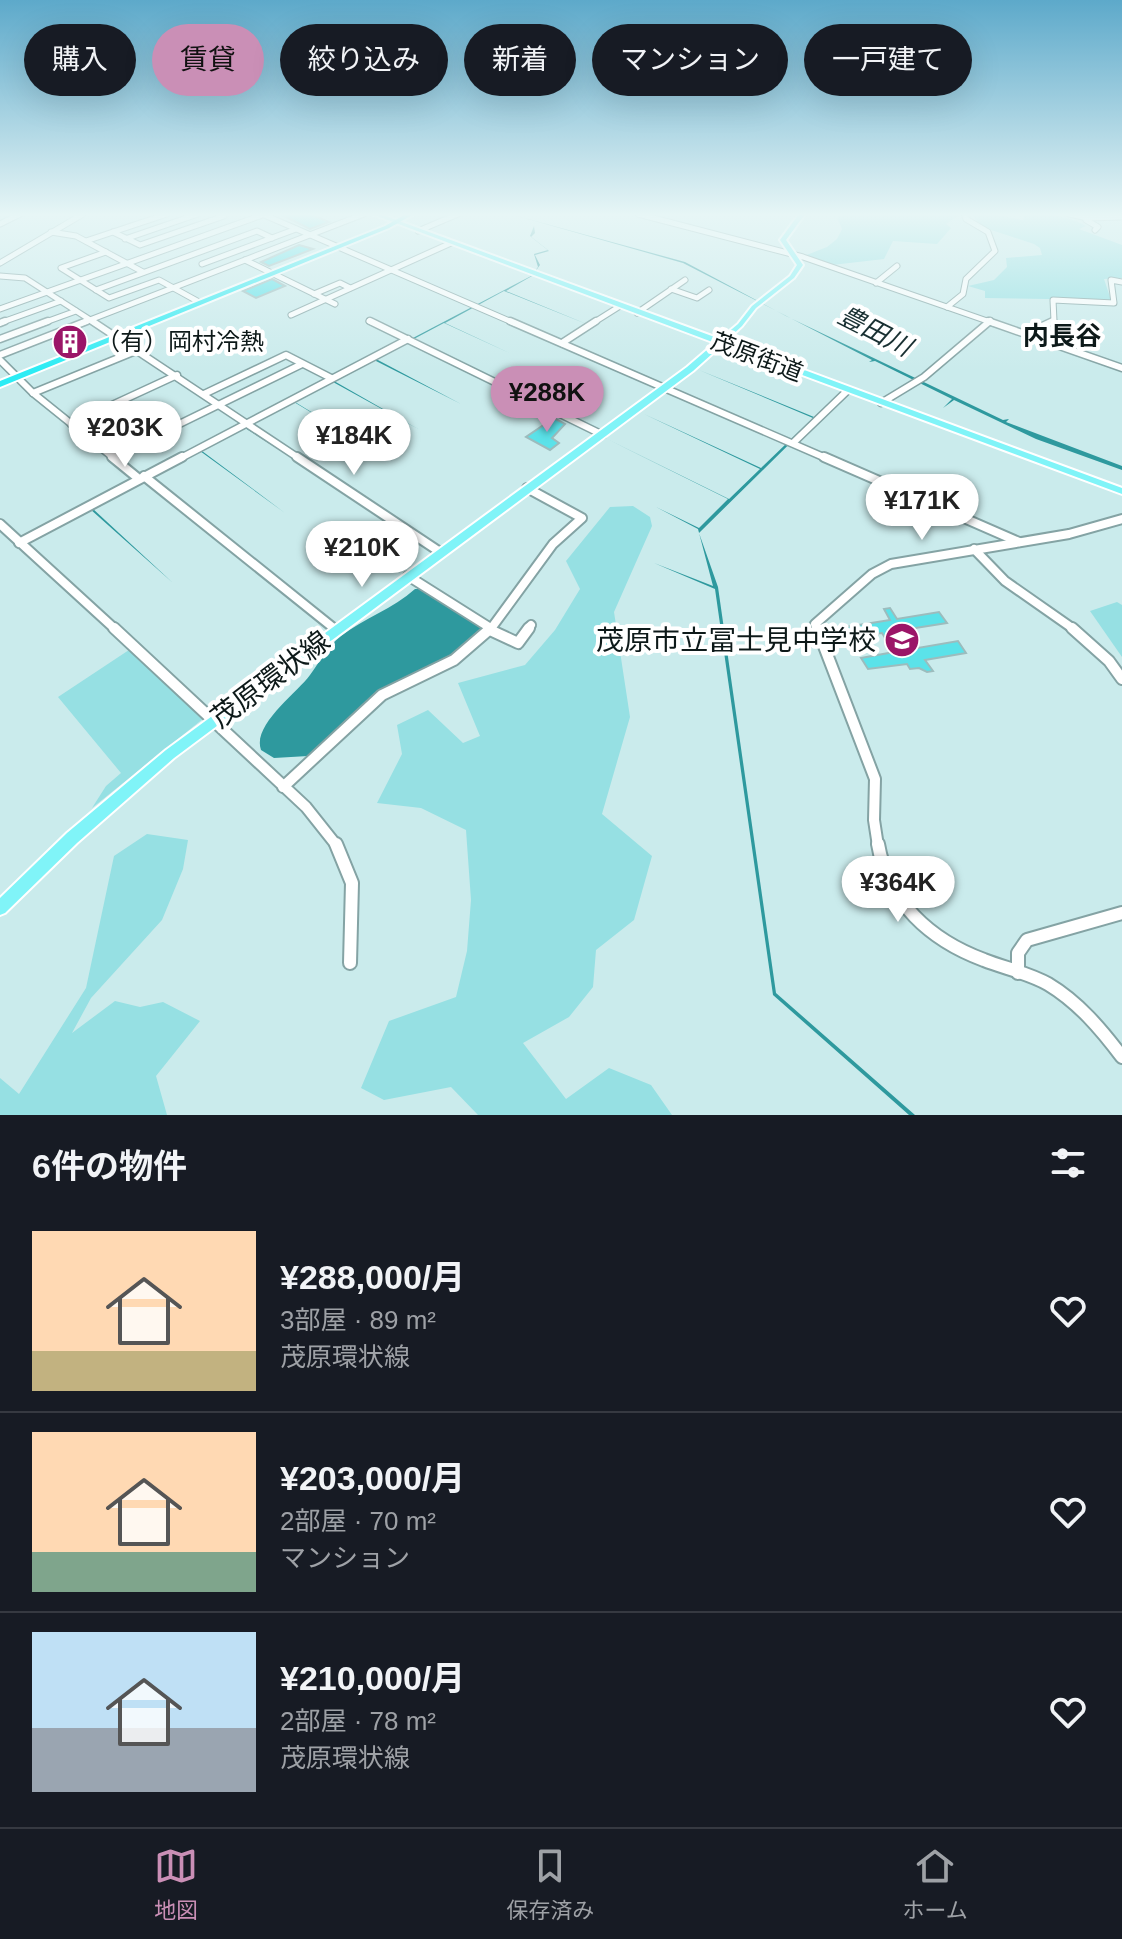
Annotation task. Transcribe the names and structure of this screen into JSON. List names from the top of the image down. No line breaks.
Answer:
{"streets":{"main road":["茂原街道","茂原環状線"]},"crossings":[["茂原街道","茂原環状線"]],"districts":["内長谷"],"water":["豊田川"],"places":{"building":["（有）岡村冷熱"],"school or university":["茂原市立冨士見中学校"]},"page":{"chip":["購入","賃貸","絞り込み","新着","マンション","一戸建て"],"price":["¥288K","¥203K","¥184K","¥171K","¥210K","¥364K"],"heading":"6件の物件","list":[{"name":"¥288,000/月","note":"3部屋 · 89 m² · 茂原環状線"},{"name":"¥203,000/月","note":"2部屋 · 70 m² · マンション"},{"name":"¥210,000/月","note":"2部屋 · 78 m² · 茂原環状線"}],"tabs":["地図","保存済み","ホーム"]}}
